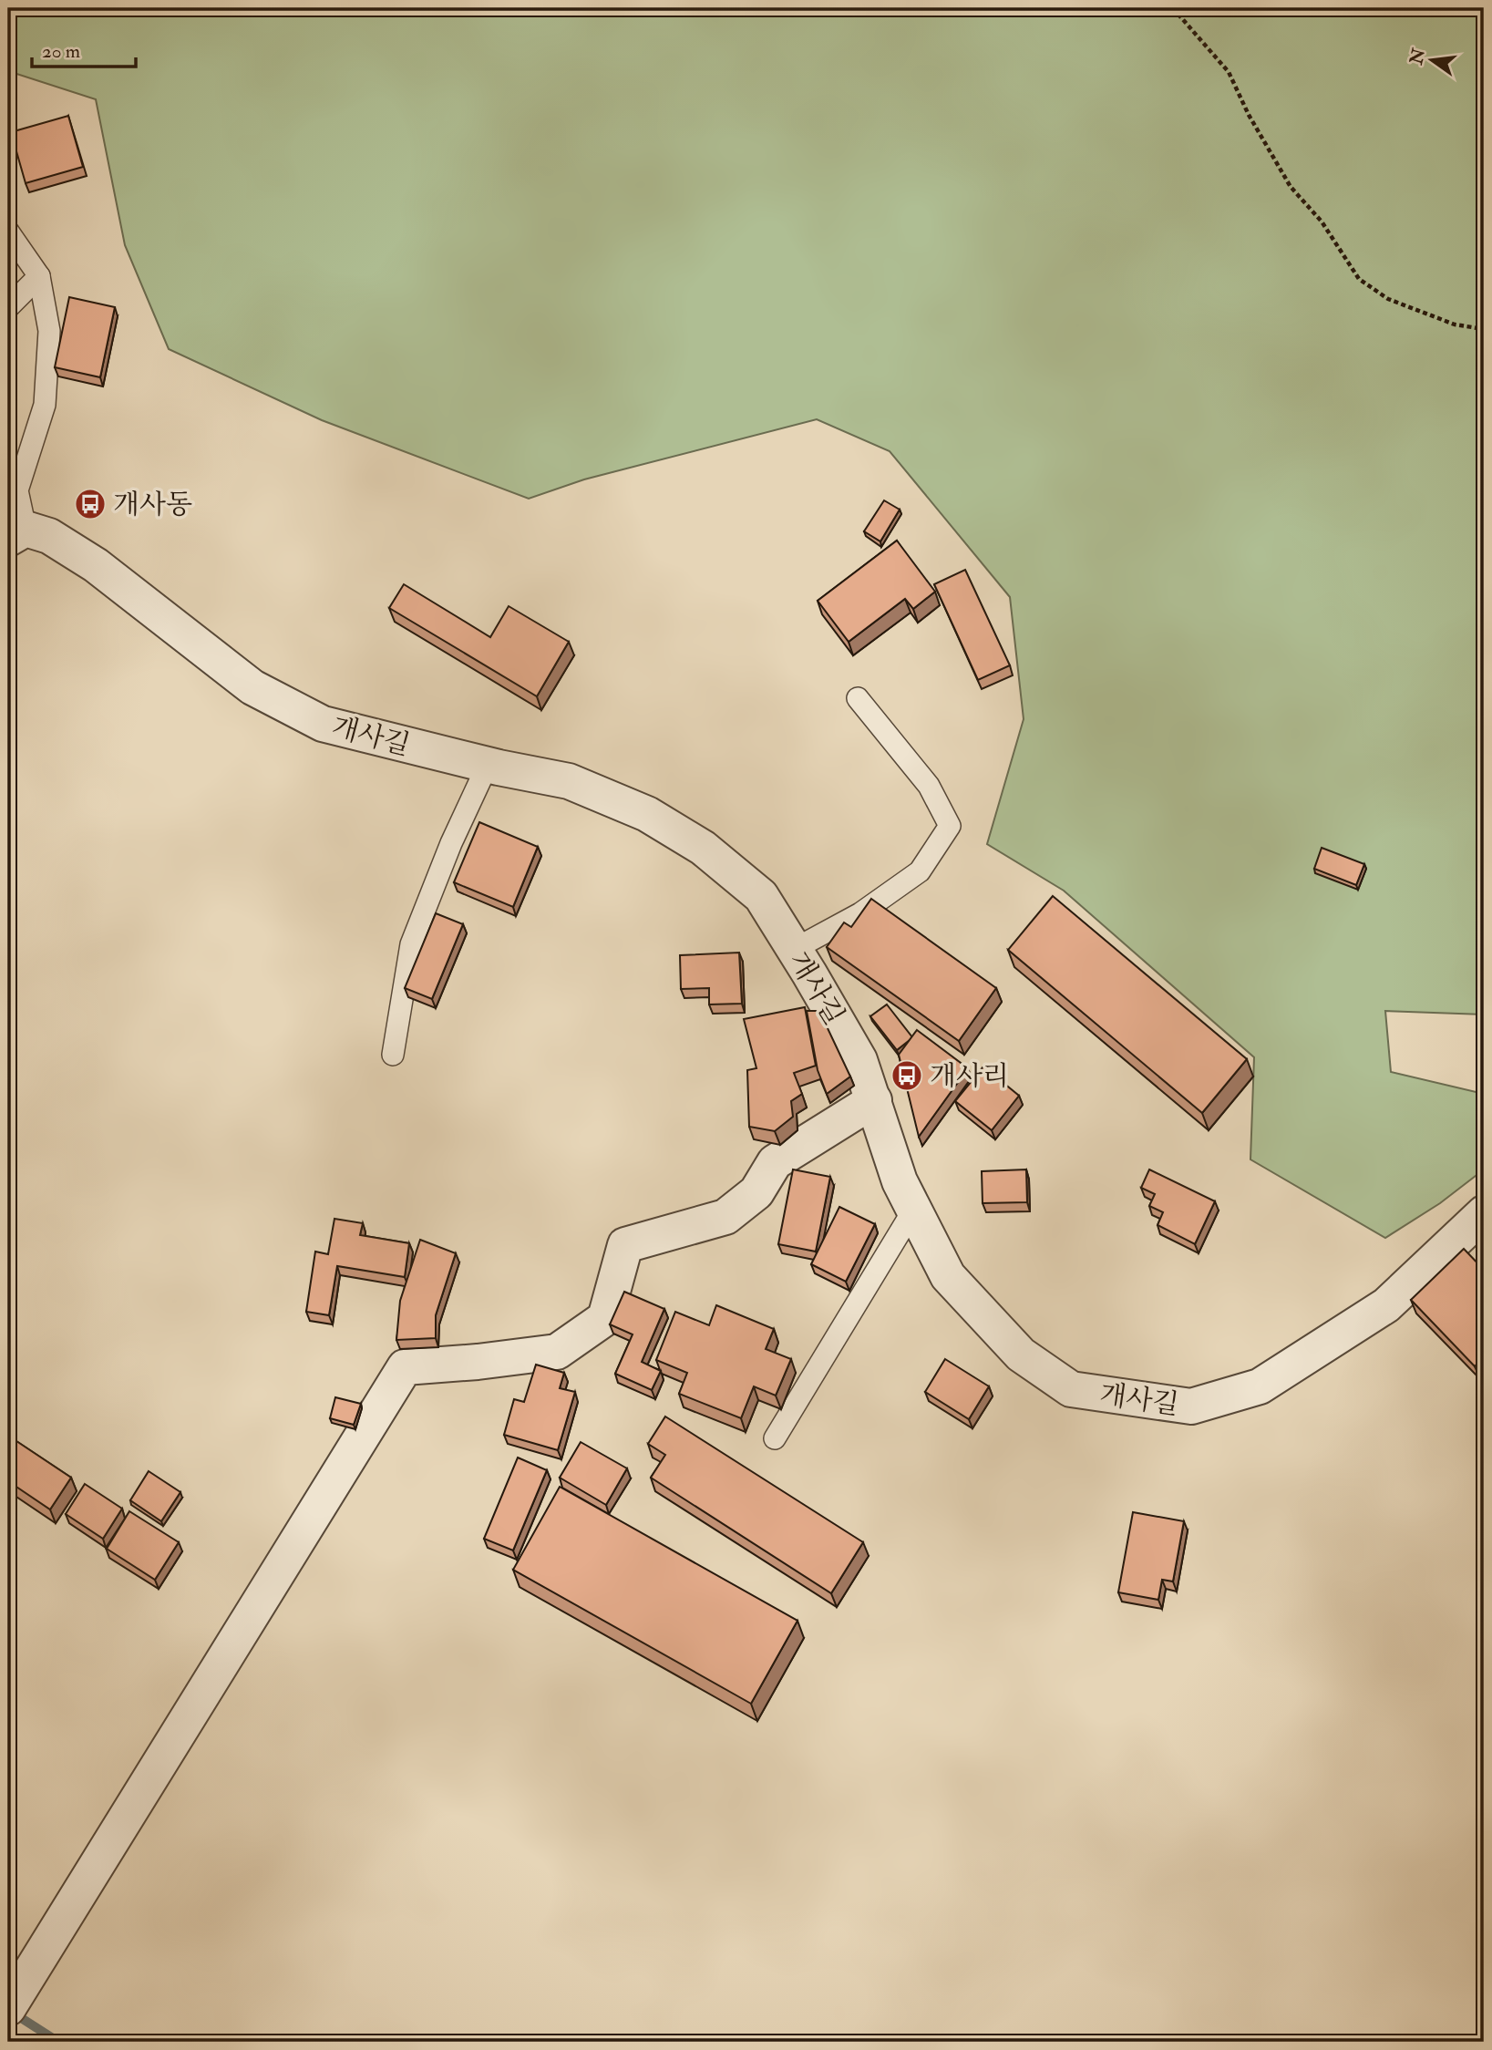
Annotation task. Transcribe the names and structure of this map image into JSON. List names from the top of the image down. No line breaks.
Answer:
{"streets":{"street":["개사길"]},"places":{"bus stop":["개사동","개사리"]},"scale_bar":"20 m","north":"left"}
